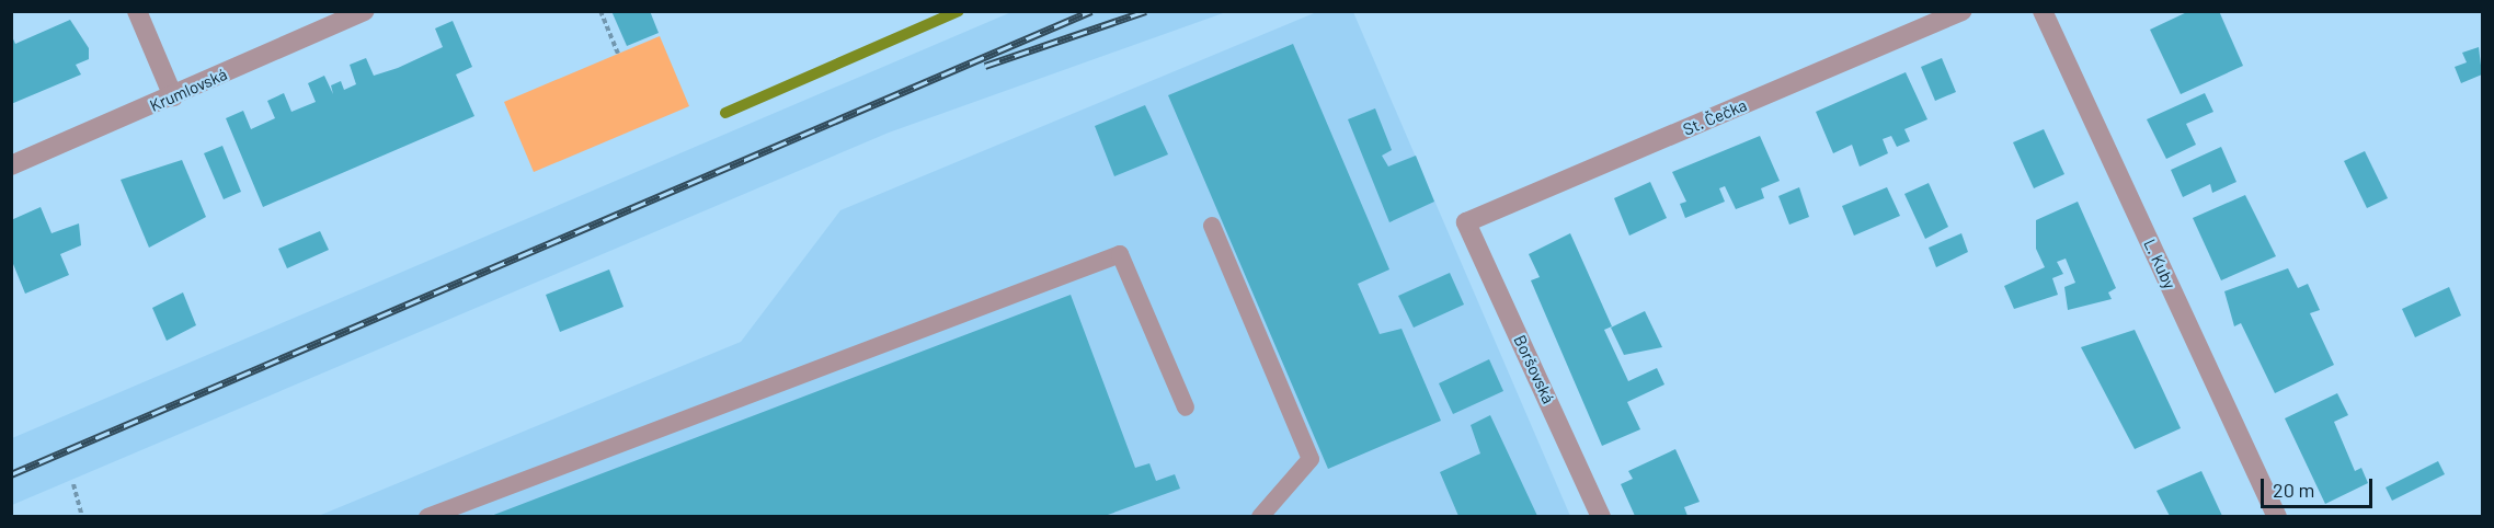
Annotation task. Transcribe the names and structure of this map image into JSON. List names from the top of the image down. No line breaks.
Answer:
{"streets":{"street":["Krumlovská","St. Čečka","L. Kuby","Boršovská"]},"crossings":[["St. Čečka","Boršovská"]],"scale_bar":"20 m"}
